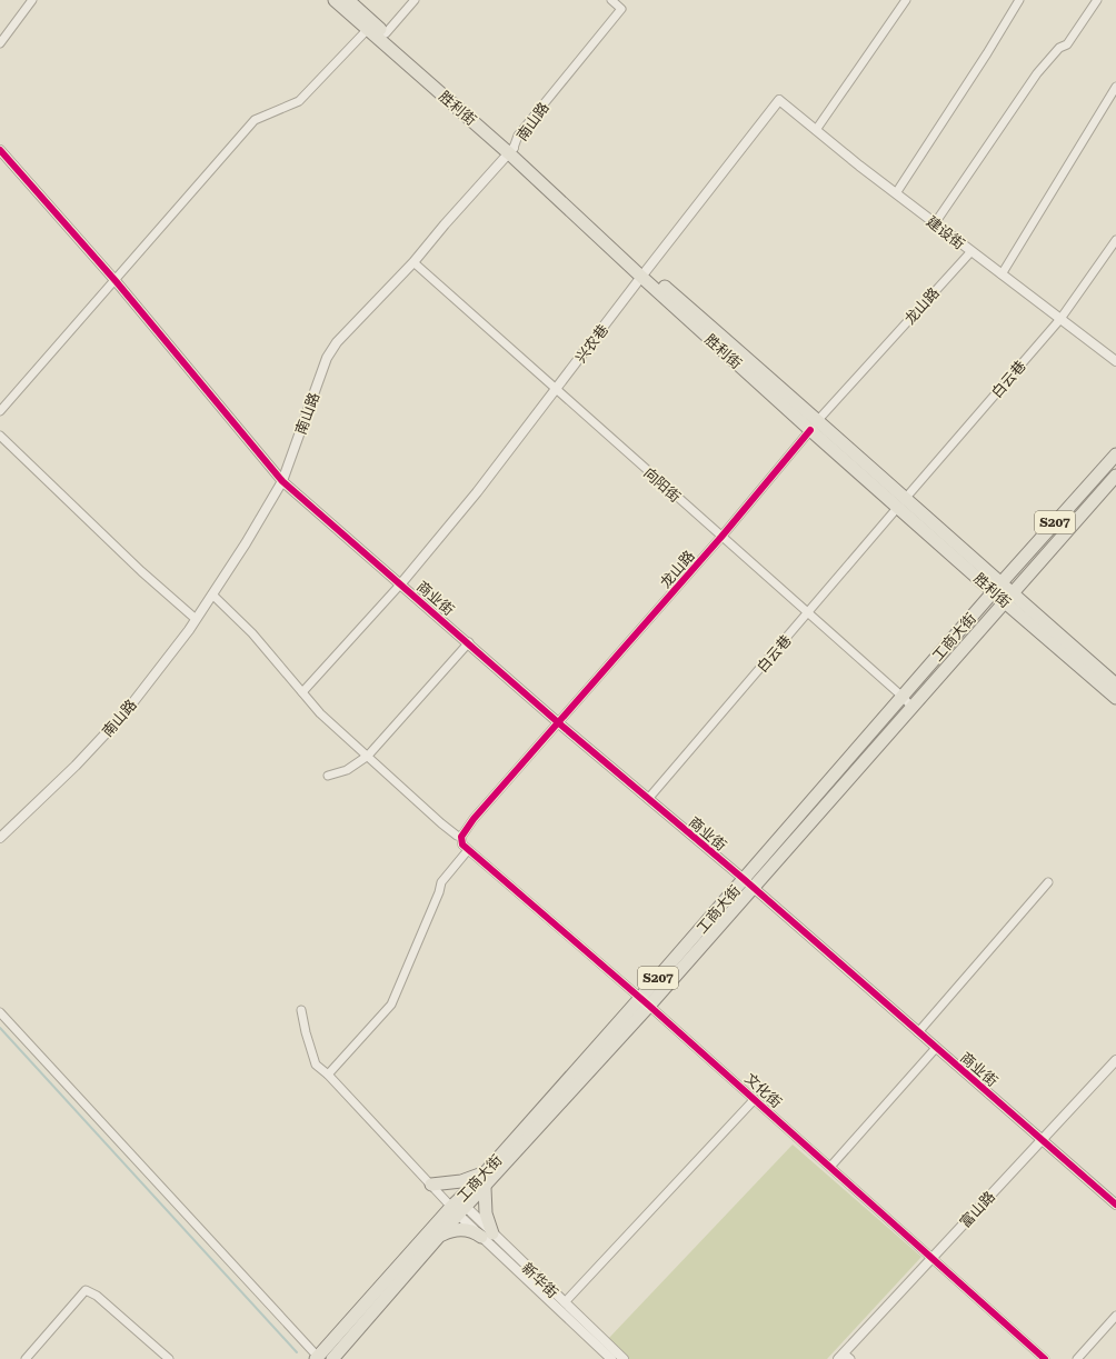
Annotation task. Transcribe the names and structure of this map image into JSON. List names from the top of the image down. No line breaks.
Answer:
{"streets":{"main road":["胜利街","S207","工商大街"],"street":["南山路","建设街","龙山路","兴农巷","白云巷","向阳街","商业街","文化街","富山路","新华街"]},"crossings":[["胜利街","南山路"],["胜利街","龙山路"],["胜利街","兴农巷"],["胜利街","白云巷"],["胜利街","工商大街"],["南山路","向阳街"],["南山路","商业街"],["南山路","文化街"],["建设街","龙山路"],["建设街","兴农巷"],["建设街","白云巷"],["龙山路","向阳街"],["龙山路","商业街"],["龙山路","文化街"],["兴农巷","向阳街"],["兴农巷","商业街"],["白云巷","向阳街"],["白云巷","商业街"],["向阳街","工商大街"],["商业街","工商大街"],["商业街","富山路"],["工商大街","文化街"],["工商大街","新华街"],["文化街","富山路"]]}
